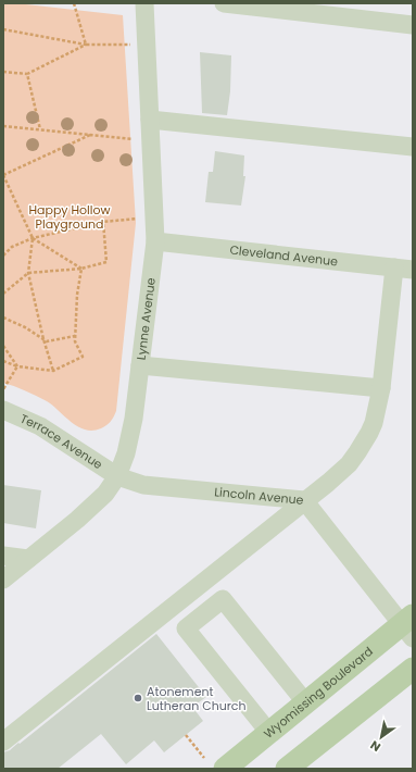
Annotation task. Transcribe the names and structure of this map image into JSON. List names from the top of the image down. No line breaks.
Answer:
{"streets":{"main road":["Wyomissing Boulevard"],"street":["Cleveland Avenue","Lynne Avenue","Terrace Avenue","Lincoln Avenue"]},"crossings":[["Cleveland Avenue","Lynne Avenue"],["Lynne Avenue","Terrace Avenue"],["Lynne Avenue","Lincoln Avenue"],["Terrace Avenue","Lincoln Avenue"],["Lincoln Avenue","Wyomissing Boulevard"]],"parks":["Happy Hollow Playground"],"places":["Atonement Lutheran Church"],"north":"bottom left"}
